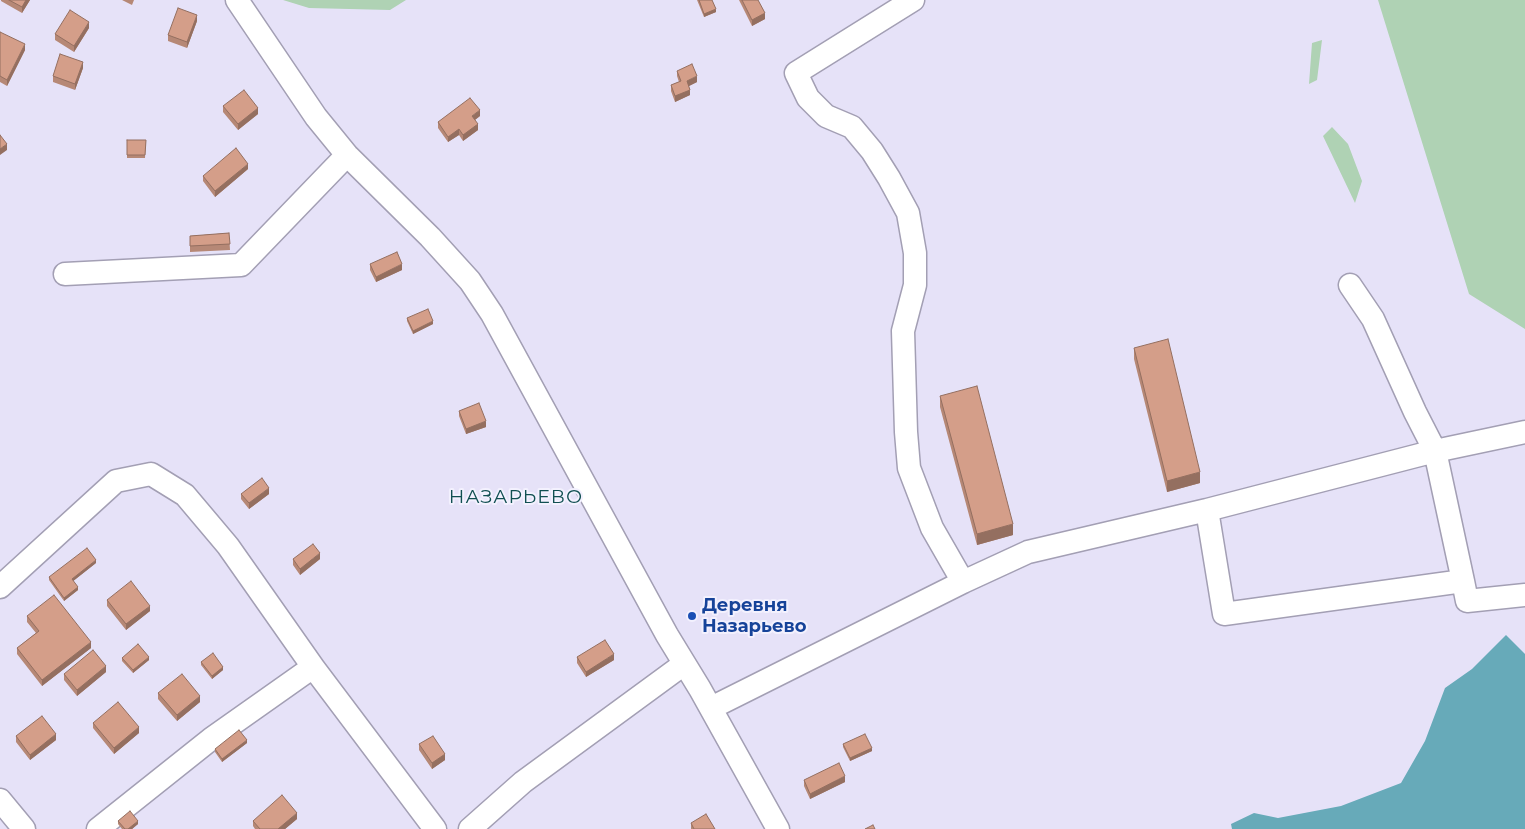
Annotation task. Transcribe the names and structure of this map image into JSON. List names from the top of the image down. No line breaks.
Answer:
{"districts":["НАЗАРЬЕВО"],"places":["Деревня Назарьево"]}
